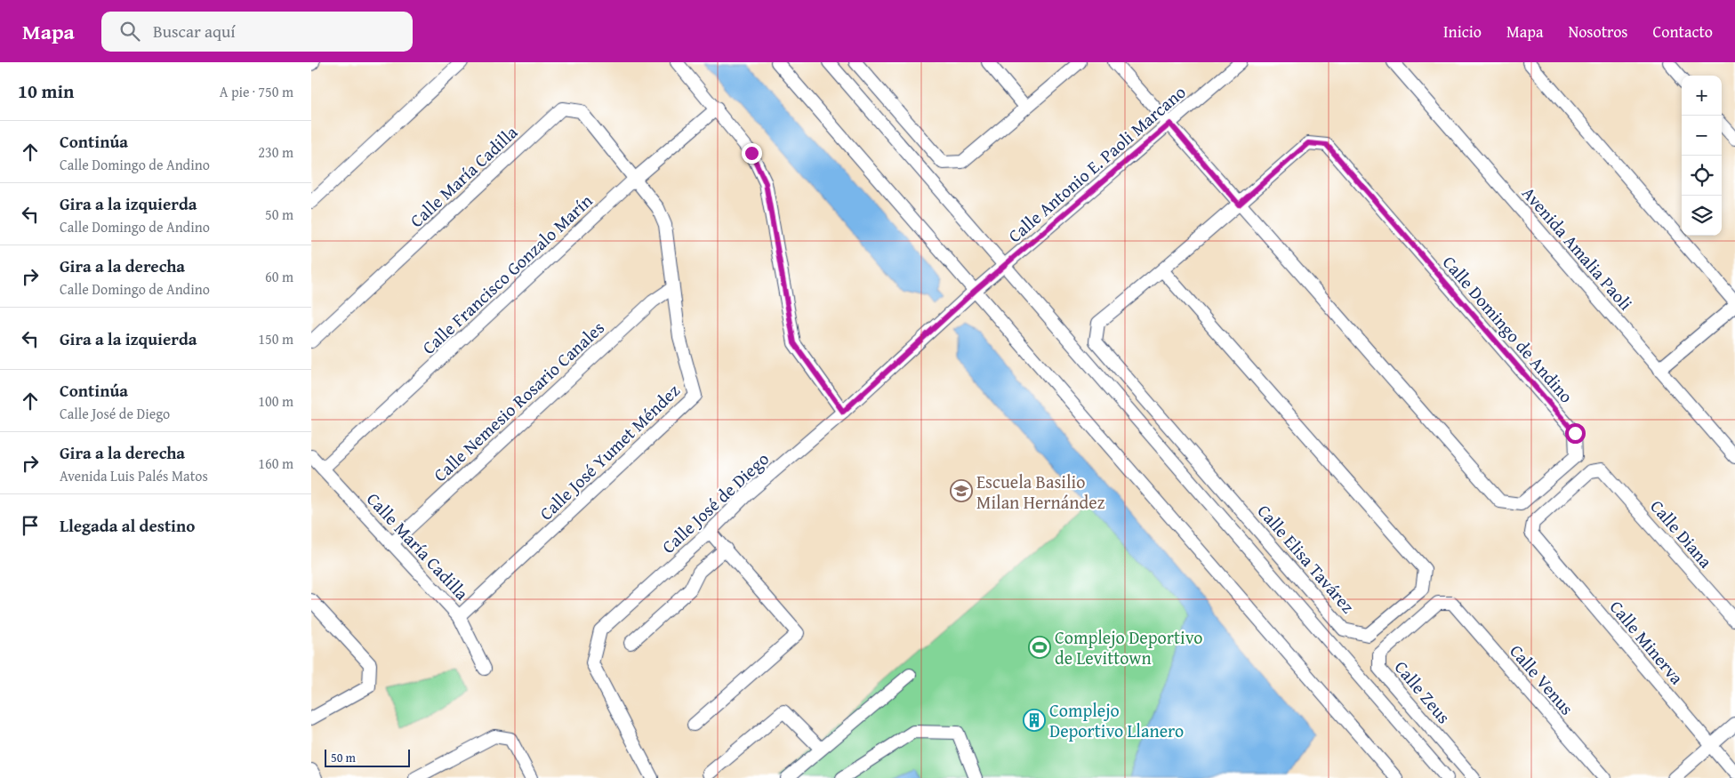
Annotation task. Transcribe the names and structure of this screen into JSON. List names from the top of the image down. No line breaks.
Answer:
{"streets":{"street":["Calle Antonio E. Paoli Marcano","Calle María Cadilla","Avenida Amalia Paoli","Calle Francisco Gonzalo Marín","Calle Domingo de Andino","Calle Nemesio Rosario Canales","Calle José Yumet Méndez","Calle José de Diego","Calle Diana","Calle Elisa Tavárez","Calle Minerva","Calle Venus","Calle Zeus"]},"crossings":[["Calle Antonio E. Paoli Marcano","Calle Domingo de Andino"],["Calle Antonio E. Paoli Marcano","Calle José de Diego"],["Calle María Cadilla","Calle Francisco Gonzalo Marín"],["Calle María Cadilla","Calle Nemesio Rosario Canales"],["Calle María Cadilla","Calle José Yumet Méndez"],["Calle Francisco Gonzalo Marín","Calle José Yumet Méndez"],["Calle Domingo de Andino","Calle Elisa Tavárez"],["Calle Nemesio Rosario Canales","Calle José Yumet Méndez"],["Calle Diana","Calle Minerva"],["Calle Venus","Calle Zeus"]],"places":{"school or university":["Escuela Basilio Milan Hernández"],"sports":["Complejo Deportivo de Levittown"],"building":["Complejo Deportivo Llanero"]},"scale_bar":"50 m","page":{"header":"Mapa","search":"Buscar aquí","nav":["Inicio","Mapa","Nosotros","Contacto"],"heading":["10 min","A pie · 750 m"],"map_buttons":["+","−"],"list":[["Continúa","Calle Domingo de Andino","230 m"],["Gira a la izquierda","Calle Domingo de Andino","50 m"],["Gira a la derecha","Calle Domingo de Andino","60 m"],["Gira a la izquierda","150 m"],["Continúa","Calle José de Diego","100 m"],["Gira a la derecha","Avenida Luis Palés Matos","160 m"],"Llegada al destino"],"scale":"50 m"}}
